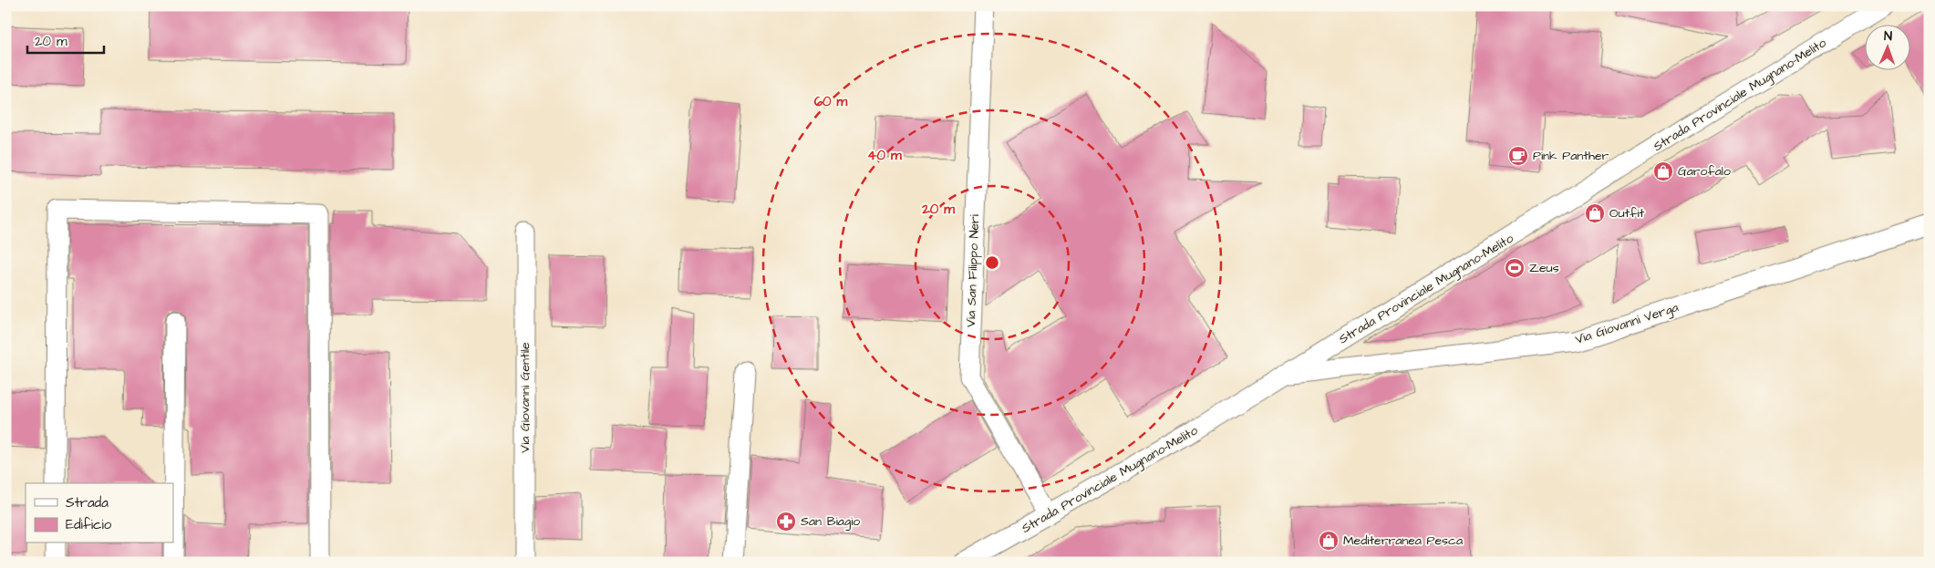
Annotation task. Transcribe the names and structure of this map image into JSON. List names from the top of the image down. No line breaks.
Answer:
{"streets":{"street":["Strada Provinciale Mugnano-Melito","Via San Filippo Neri","Via Giovanni Verga","Via Giovanni Gentile"]},"crossings":[["Strada Provinciale Mugnano-Melito","Via San Filippo Neri"],["Strada Provinciale Mugnano-Melito","Via Giovanni Verga"]],"places":{"cafe":["Pink Panther"],"shop":["Garofalo","Outfit","Mediterranea Pesca"],"sports":["Zeus"],"pharmacy":["San Biagio"]},"legend":["Strada","Edificio"],"scale_bar":"20 m","north":"top","rings":["60 m","40 m","20 m"]}
